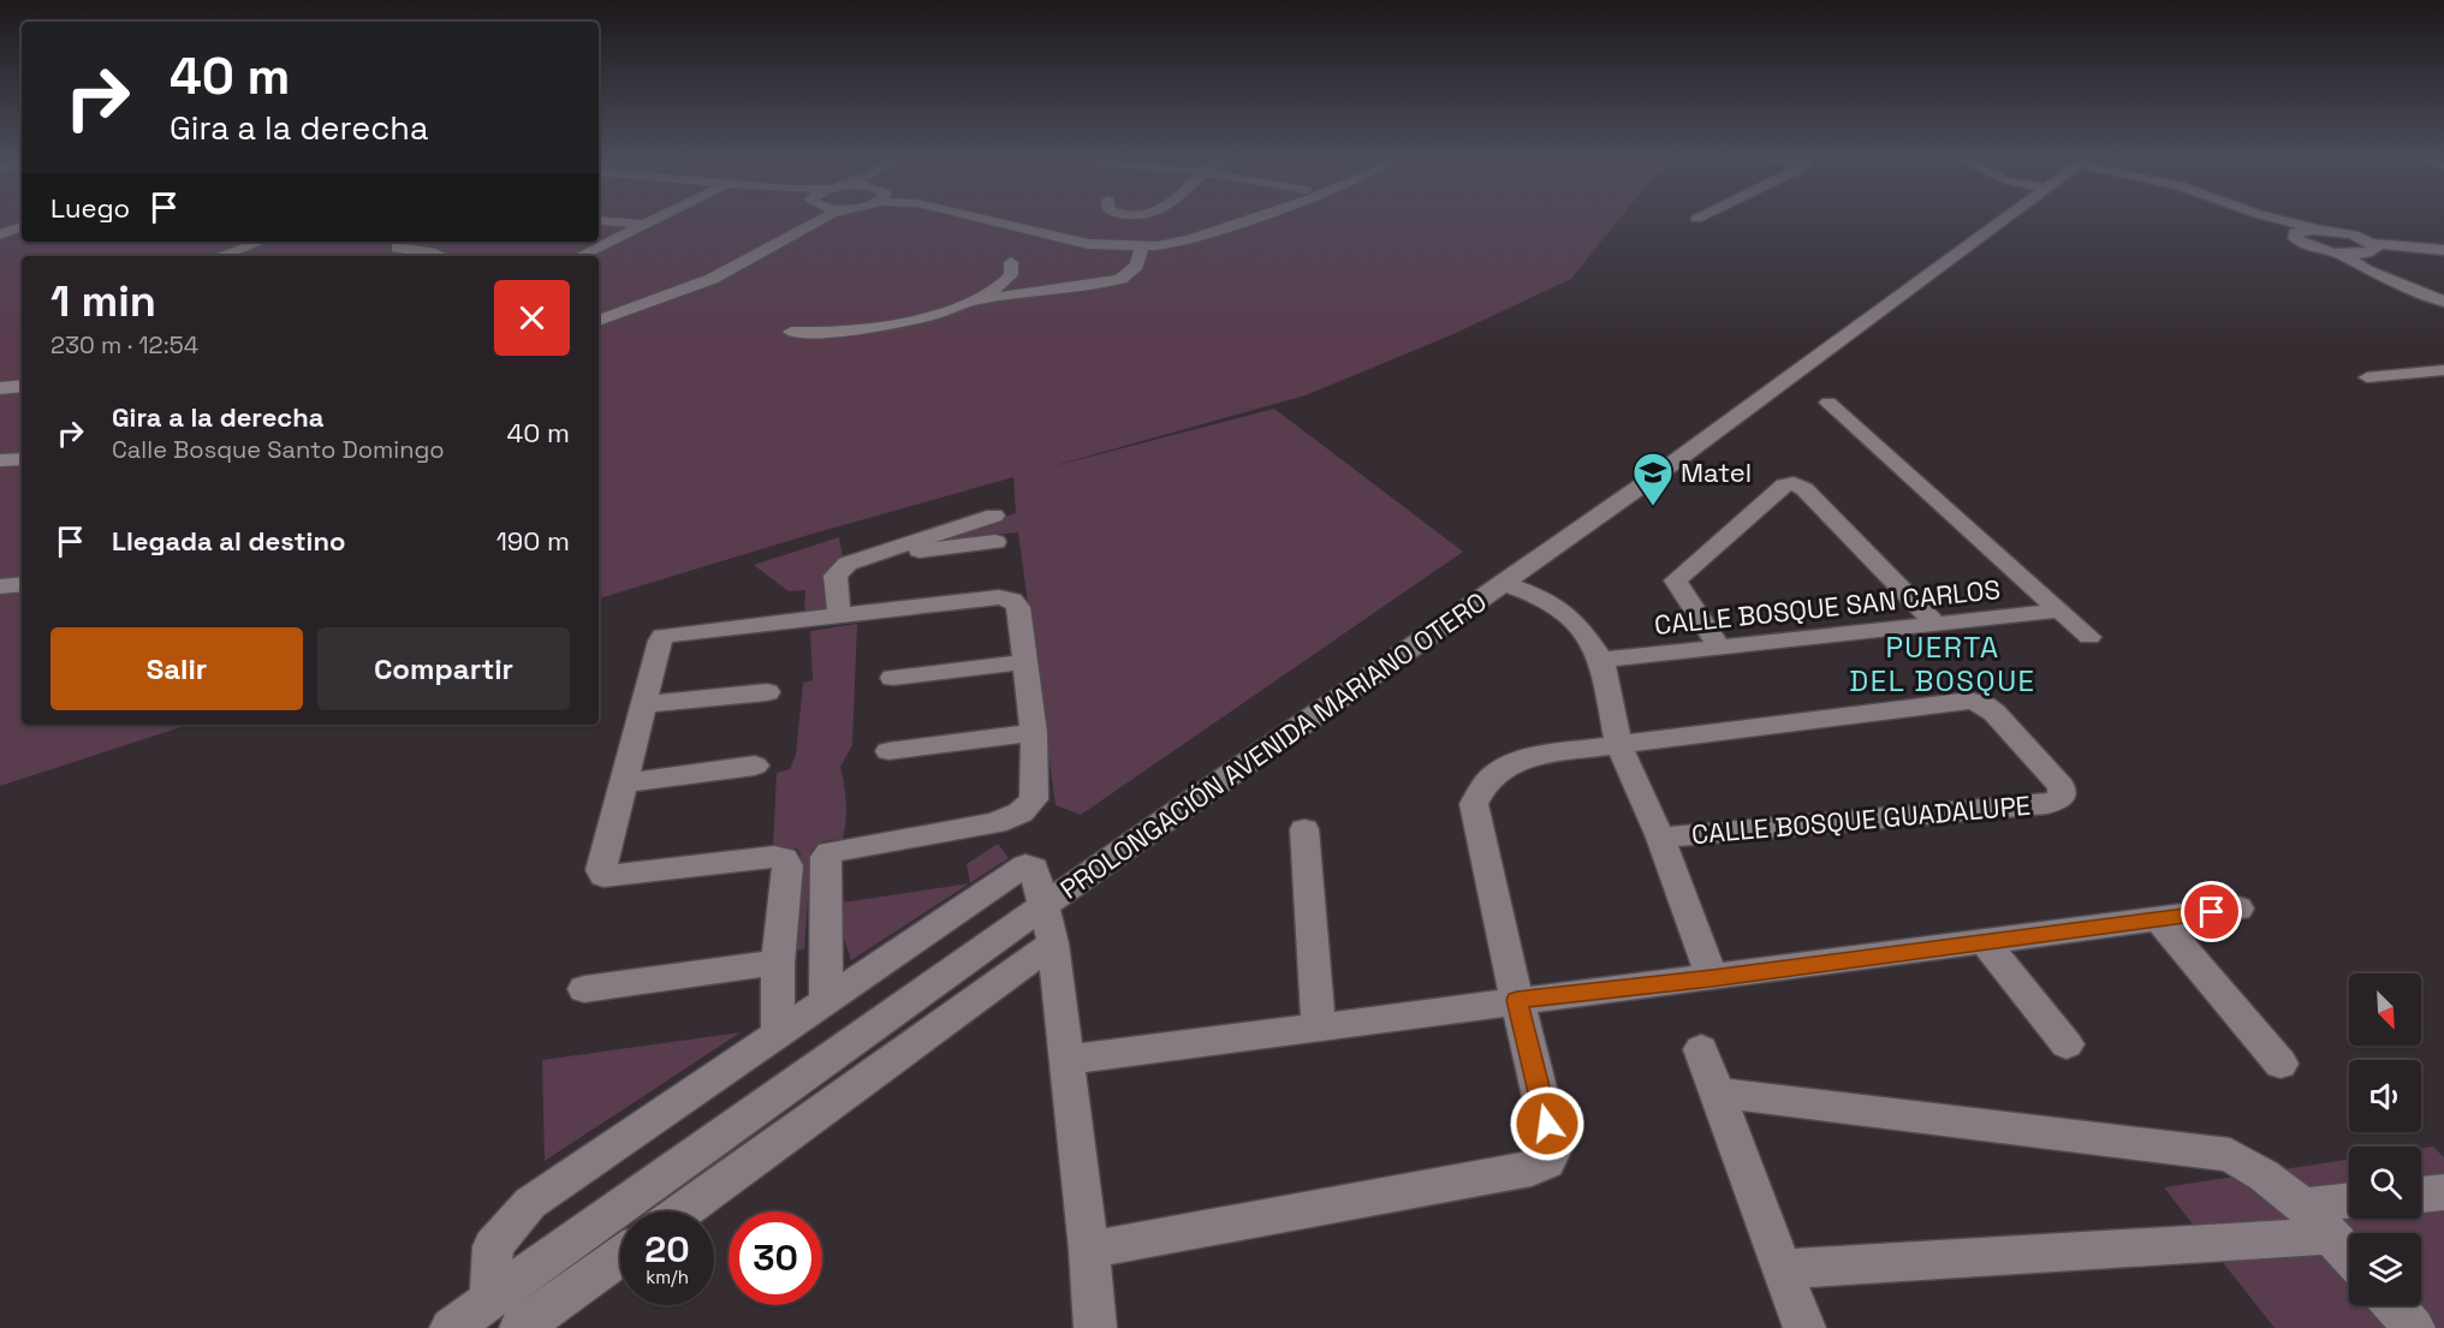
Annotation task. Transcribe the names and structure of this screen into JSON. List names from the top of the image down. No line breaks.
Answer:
{"streets":{"street":["CALLE BOSQUE SAN CARLOS","PROLONGACIÓN AVENIDA MARIANO OTERO","CALLE BOSQUE GUADALUPE"]},"districts":["PUERTA DEL BOSQUE"],"places":{"school or university":["Matel"]},"north":"bottom right","page":{"turn":["40 m","Gira a la derecha"],"then":"Luego","heading":["1 min","230 m · 12:54"],"list":[{"name":"Gira a la derecha","note":"Calle Bosque Santo Domingo","value":"40 m"},{"name":"Llegada al destino","value":"190 m"}],"buttons":["Salir","Compartir"],"speed":"20 km/h","limit":"30"}}
